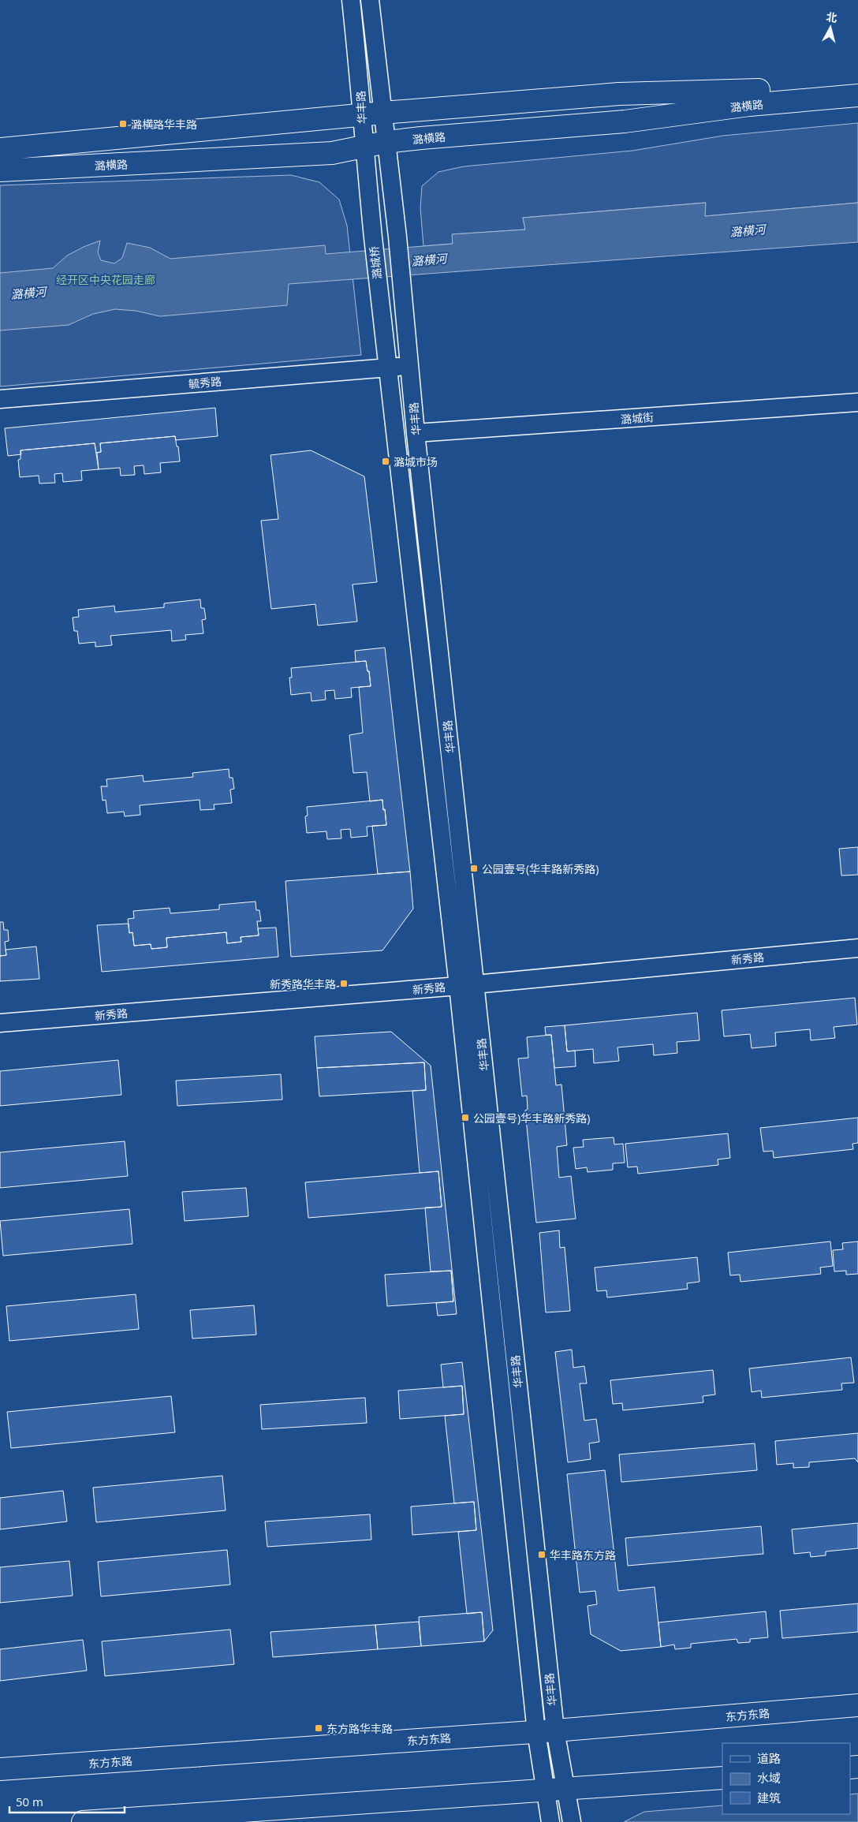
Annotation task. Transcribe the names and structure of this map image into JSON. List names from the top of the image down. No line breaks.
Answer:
{"streets":{"main road":["潞横路","东方东路"],"street":["华丰路","潞城桥","毓秀路","潞城街","新秀路"]},"crossings":[["潞横路","华丰路"],["华丰路","潞城桥"],["华丰路","毓秀路"],["华丰路","潞城街"],["华丰路","新秀路"],["华丰路","东方东路"]],"water":["潞横河"],"parks":["经开区中央花园走廊"],"places":{"transit":["潞横路华丰路","潞城市场","公园壹号(华丰路新秀路)","新秀路华丰路","公园壹号)华丰路新秀路)","华丰路东方路","东方路华丰路"]},"legend":["道路","水域","建筑"],"scale_bar":"50 m","north":"top"}
